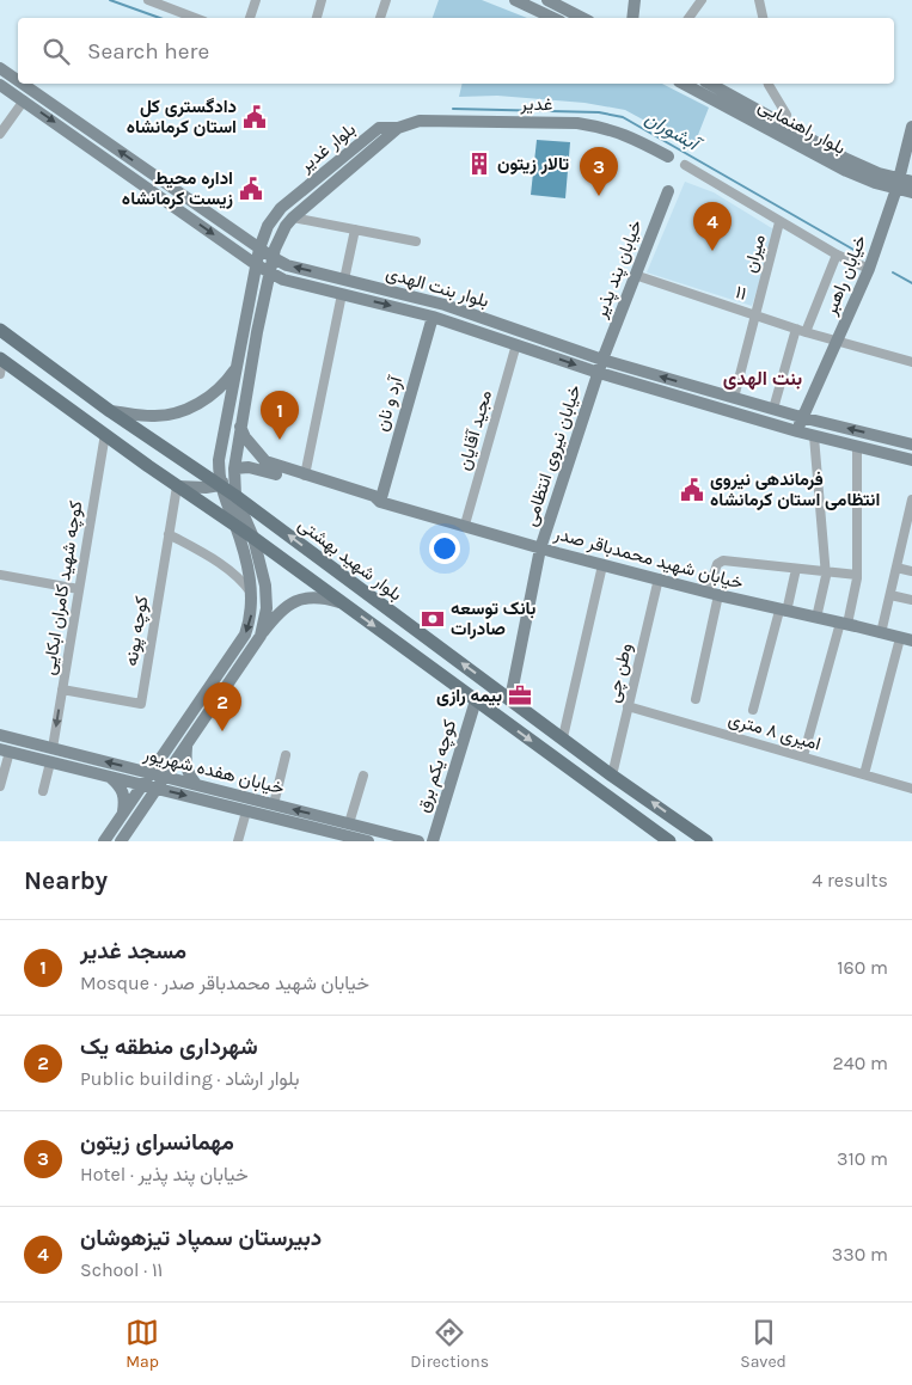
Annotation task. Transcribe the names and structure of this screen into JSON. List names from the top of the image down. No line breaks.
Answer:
{"streets":{"main road":["غدیر","بلوار راهنمایی","بلوار غدیر","خیابان پند پذیر","خیابان راهبر","بلوار بنت الهدی","آرد و نان","خیابان نیروی انتظامی","خیابان شهید محمدباقر صدر","بلوار شهید بهشتی","کوچه یکم برق","خیابان هفده شهریور"],"street":["میران","۱۱","مجید آقایان","کوچه شهید کامران ابکایی","کوچه پونه","وطن چی","امیری ۸ متری"]},"crossings":[["غدیر","بلوار غدیر"],["بلوار راهنمایی","خیابان راهبر"],["بلوار غدیر","بلوار بنت الهدی"],["بلوار غدیر","خیابان شهید محمدباقر صدر"],["بلوار غدیر","بلوار شهید بهشتی"],["میران","بلوار بنت الهدی"],["میران","۱۱"],["خیابان پند پذیر","بلوار بنت الهدی"],["خیابان پند پذیر","۱۱"],["خیابان پند پذیر","خیابان نیروی انتظامی"],["خیابان راهبر","بلوار بنت الهدی"],["خیابان راهبر","۱۱"],["بلوار بنت الهدی","آرد و نان"],["بلوار بنت الهدی","مجید آقایان"],["بلوار بنت الهدی","خیابان نیروی انتظامی"],["آرد و نان","خیابان شهید محمدباقر صدر"],["مجید آقایان","خیابان شهید محمدباقر صدر"],["خیابان نیروی انتظامی","خیابان شهید محمدباقر صدر"],["خیابان نیروی انتظامی","بلوار شهید بهشتی"],["خیابان شهید محمدباقر صدر","وطن چی"],["بلوار شهید بهشتی","وطن چی"],["کوچه شهید کامران ابکایی","کوچه پونه"],["کوچه شهید کامران ابکایی","خیابان هفده شهریور"],["وطن چی","امیری ۸ متری"]],"districts":["بنت الهدی"],"water":["آبشوران"],"places":{"public building":["دادگستری کل استان کرمانشاه","اداره محیط زیست کرمانشاه","فرماندهی نیروی انتظامی استان کرمانشاه"],"building":["تالار زیتون"],"bank":["بانک توسعه صادرات"],"office":["بیمه رازی"]},"page":{"search":"Search here","pins":["3","4","1","2"],"heading":["Nearby","4 results"],"list":[{"mark":"1","name":"مسجد غدیر","note":"Mosque · خیابان شهید محمدباقر صدر","value":"160 m"},{"mark":"2","name":"شهرداری منطقه یک","note":"Public building · بلوار ارشاد","value":"240 m"},{"mark":"3","name":"مهمانسرای زیتون","note":"Hotel · خیابان پند پذیر","value":"310 m"},{"mark":"4","name":"دبیرستان سمپاد تیزهوشان","note":"School · ۱۱","value":"330 m"}],"nav":["Map","Directions","Saved"]}}
